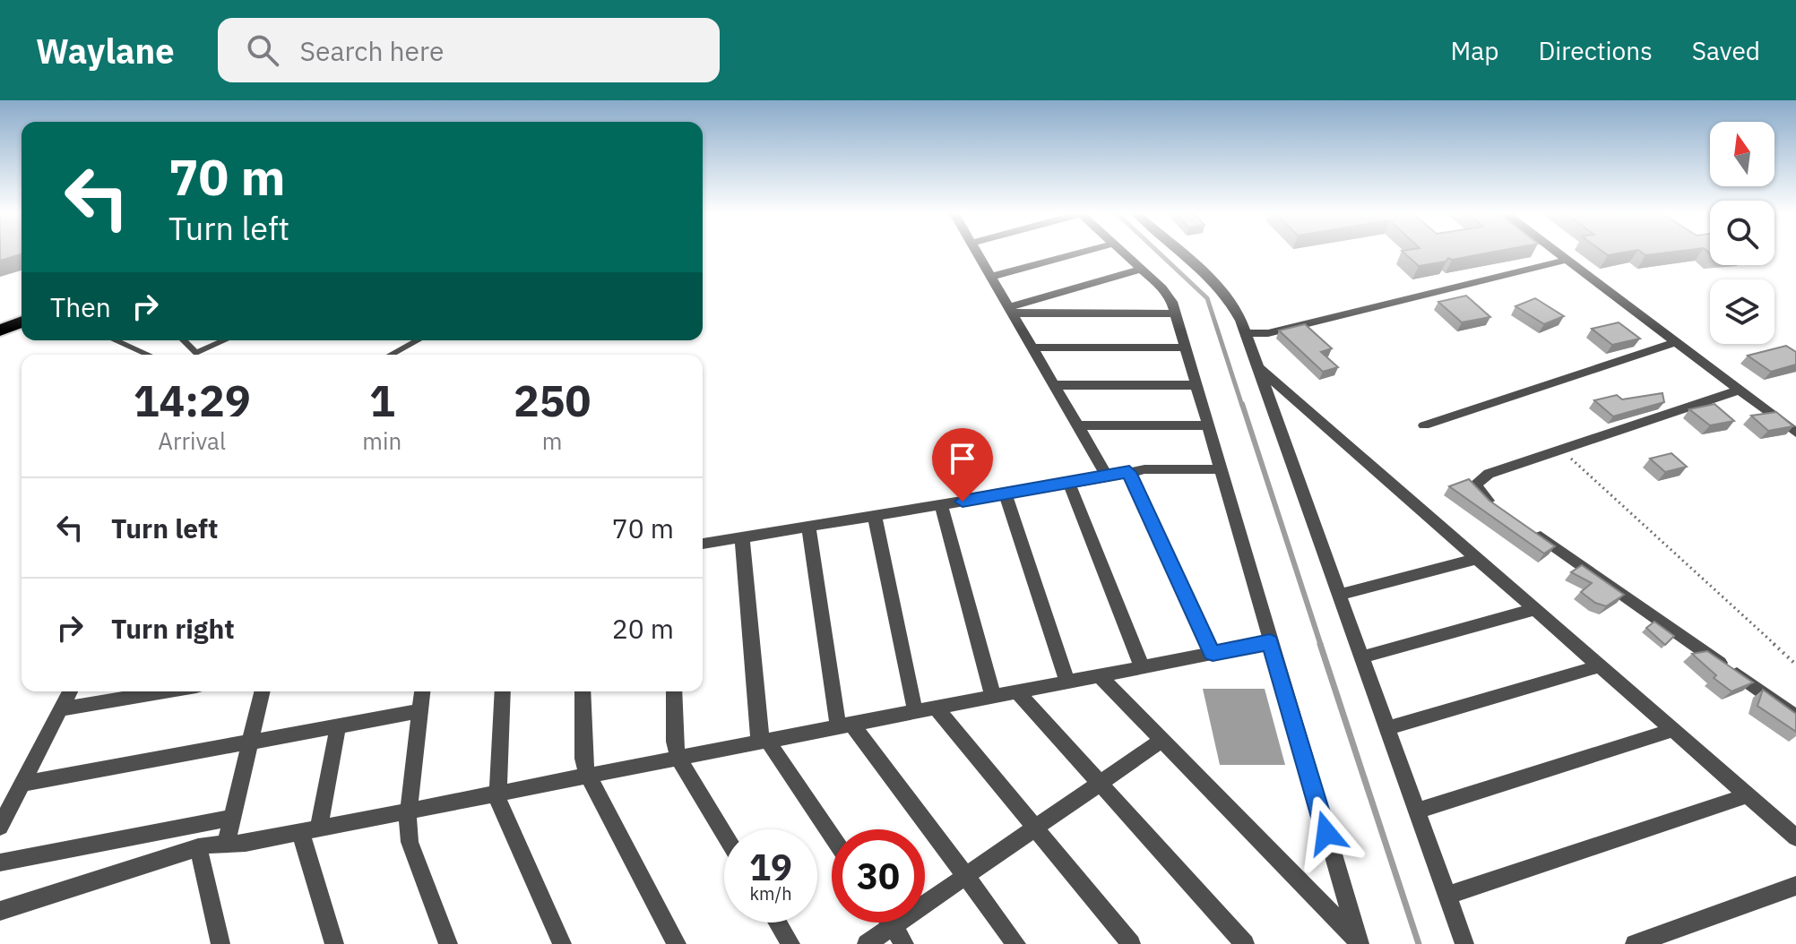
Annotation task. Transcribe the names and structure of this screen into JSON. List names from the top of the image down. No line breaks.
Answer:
{"north":"top","page":{"header":"Waylane","search":"Search here","nav":["Map","Directions","Saved"],"turn":["70 m","Turn left"],"then":"Then","eta":["14:29","Arrival","1","min","250","m"],"list":[{"name":"Turn left","value":"70 m"},{"name":"Turn right","value":"20 m"}],"speed":"19 km/h","limit":"30"}}
